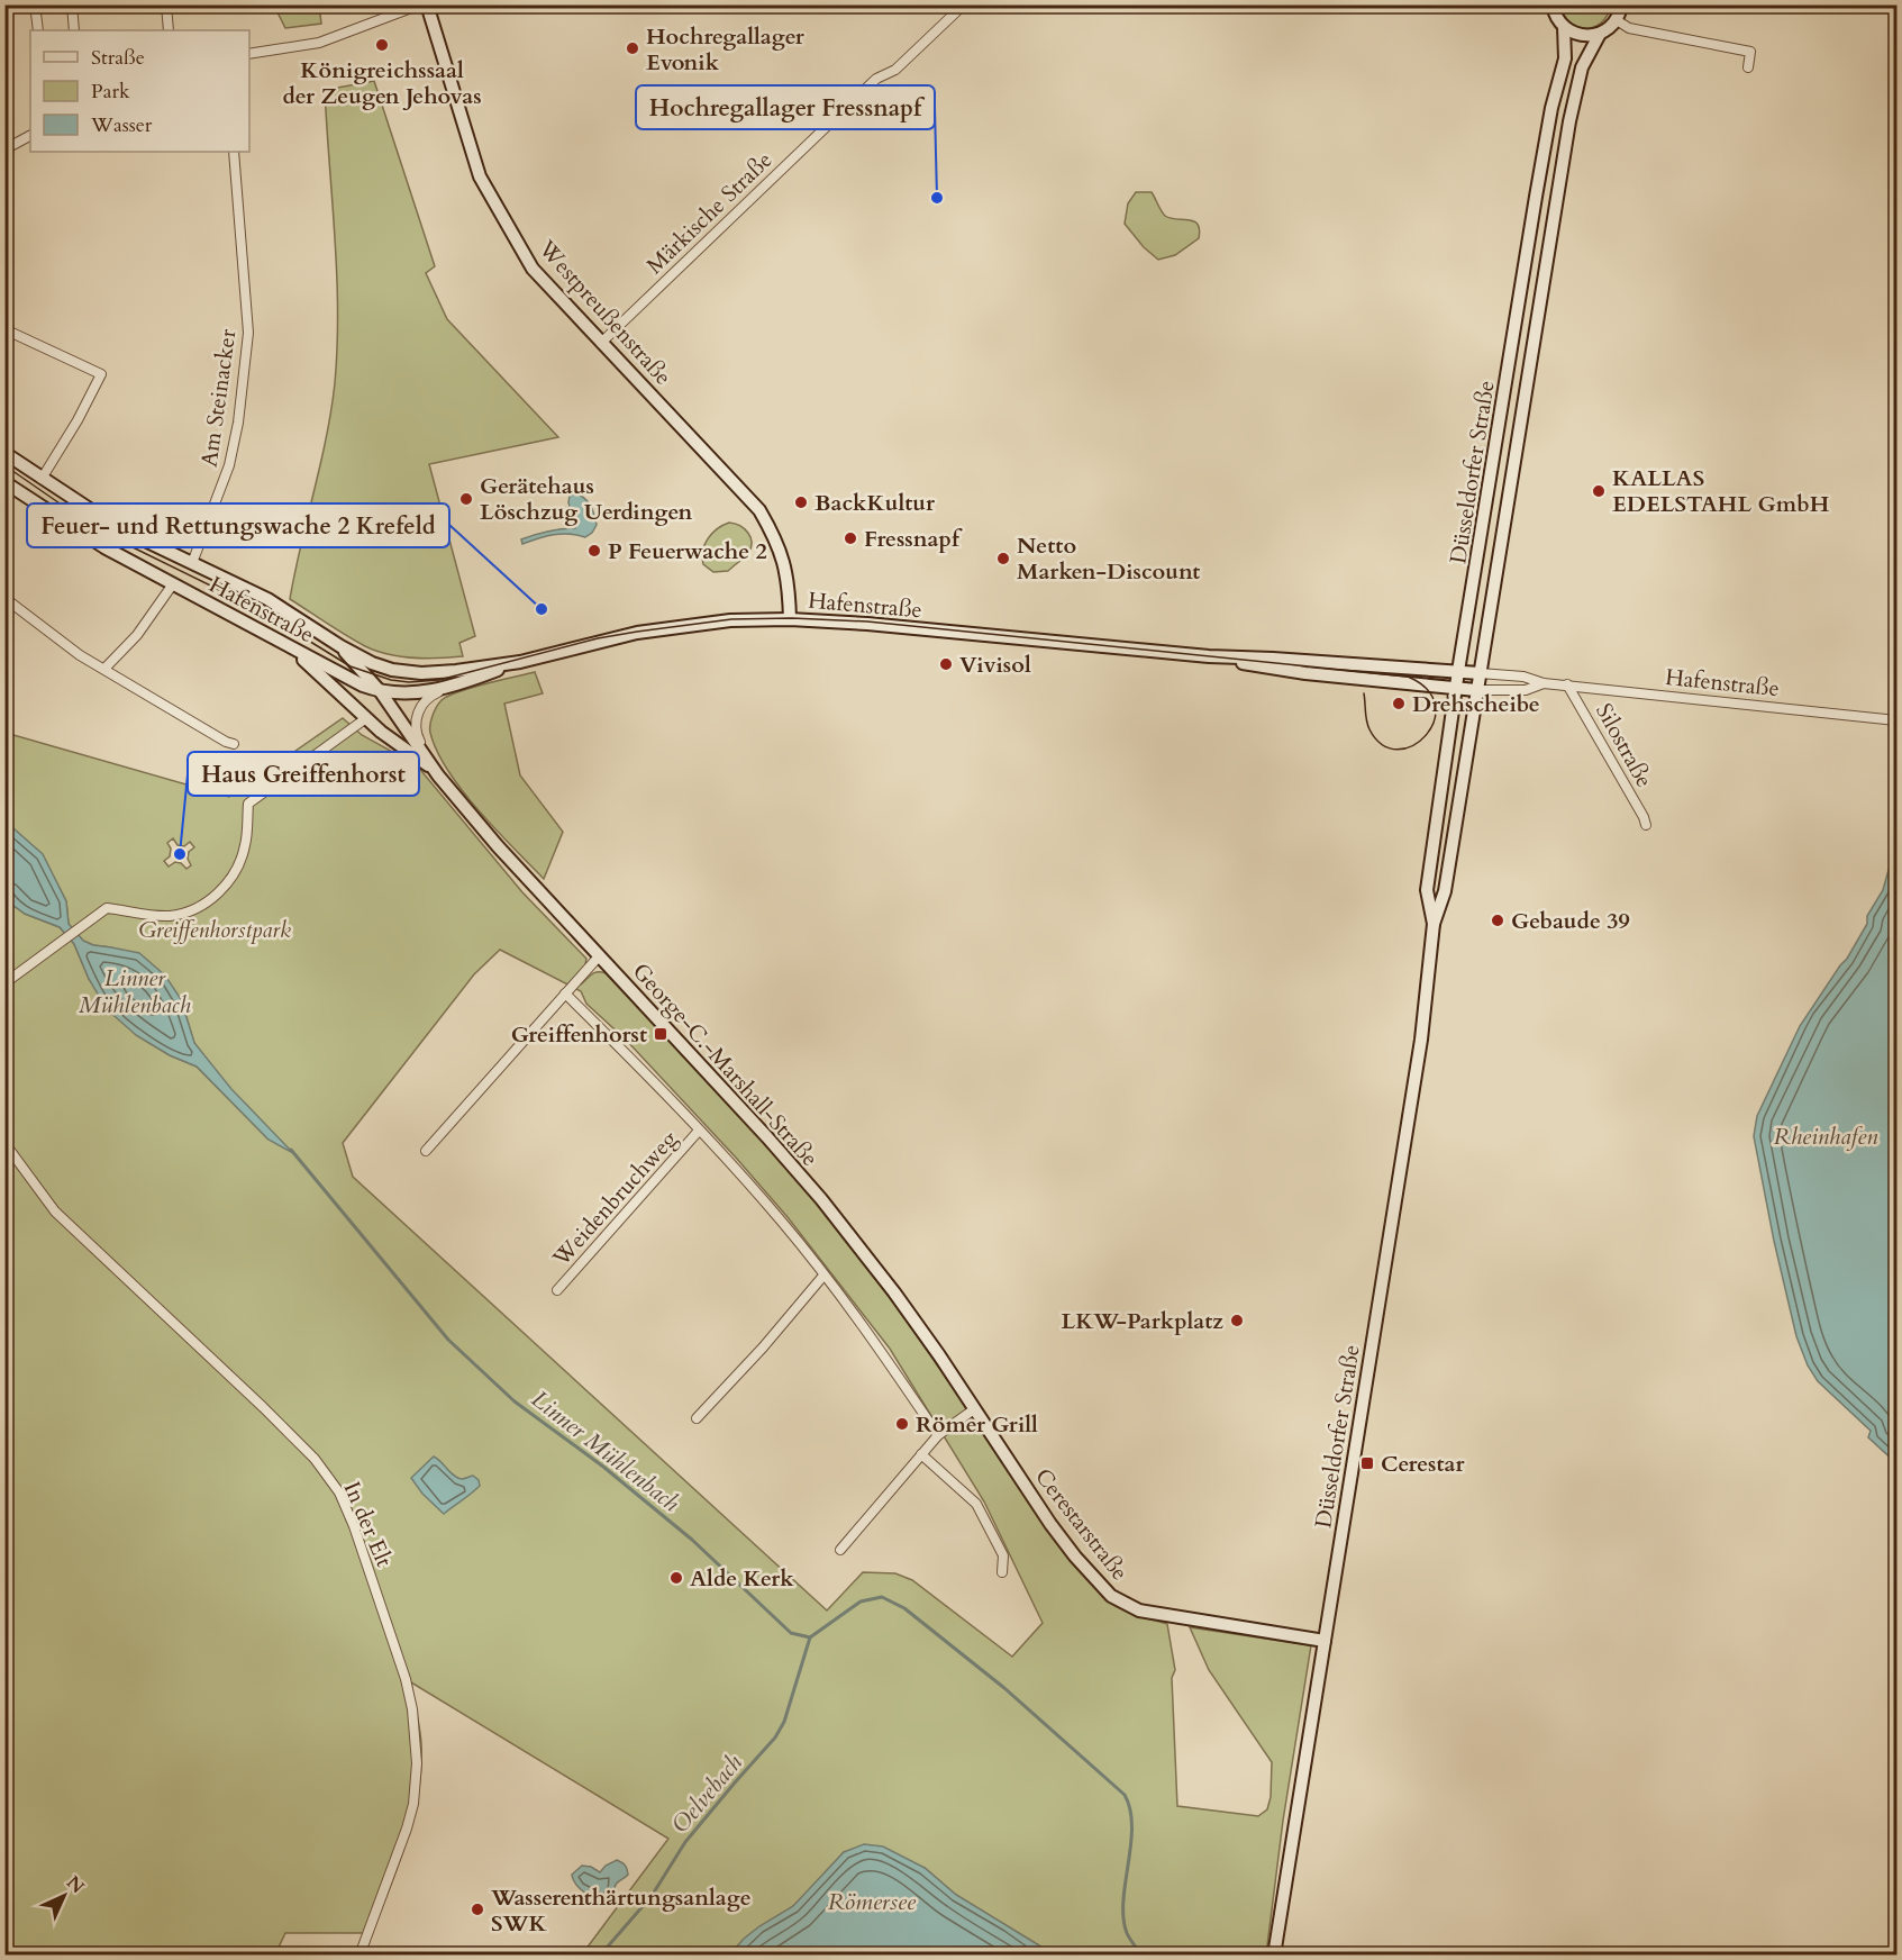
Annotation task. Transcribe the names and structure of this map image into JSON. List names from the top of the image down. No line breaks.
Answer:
{"streets":{"main road":["Westpreußenstraße","Düsseldorfer Straße","Hafenstraße","George-C.-Marshall-Straße","Cerestarstraße"],"street":["Märkische Straße","Am Steinacker","Silostraße","Weidenbruchweg","In der Elt"]},"crossings":[["Märkische Straße","Westpreußenstraße"],["Westpreußenstraße","Hafenstraße"],["Am Steinacker","Hafenstraße"],["Düsseldorfer Straße","Hafenstraße"],["Düsseldorfer Straße","Cerestarstraße"],["Hafenstraße","Silostraße"],["Hafenstraße","George-C.-Marshall-Straße"],["George-C.-Marshall-Straße","Cerestarstraße"]],"water":["Linner Mühlenbach","Rheinhafen","Oelvebach","Römersee"],"parks":["Greiffenhorstpark"],"places":{"other":["Königreichssaal der Zeugen Jehovas","Hochregallager Evonik","Hochregallager Fressnapf","KALLAS EDELSTAHL GmbH","Gerätehaus Löschzug Uerdingen","BackKultur","Fressnapf","P Feuerwache 2","Netto Marken-Discount","Feuer- und Rettungswache 2 Krefeld","Vivisol","Drehscheibe","Haus Greiffenhorst","Gebaude 39","LKW-Parkplatz","Römer Grill","Alde Kerk","Wasserenthärtungsanlage SWK"],"transit":["Greiffenhorst","Cerestar"]},"legend":["Straße","Park","Wasser"],"north":"top right"}
